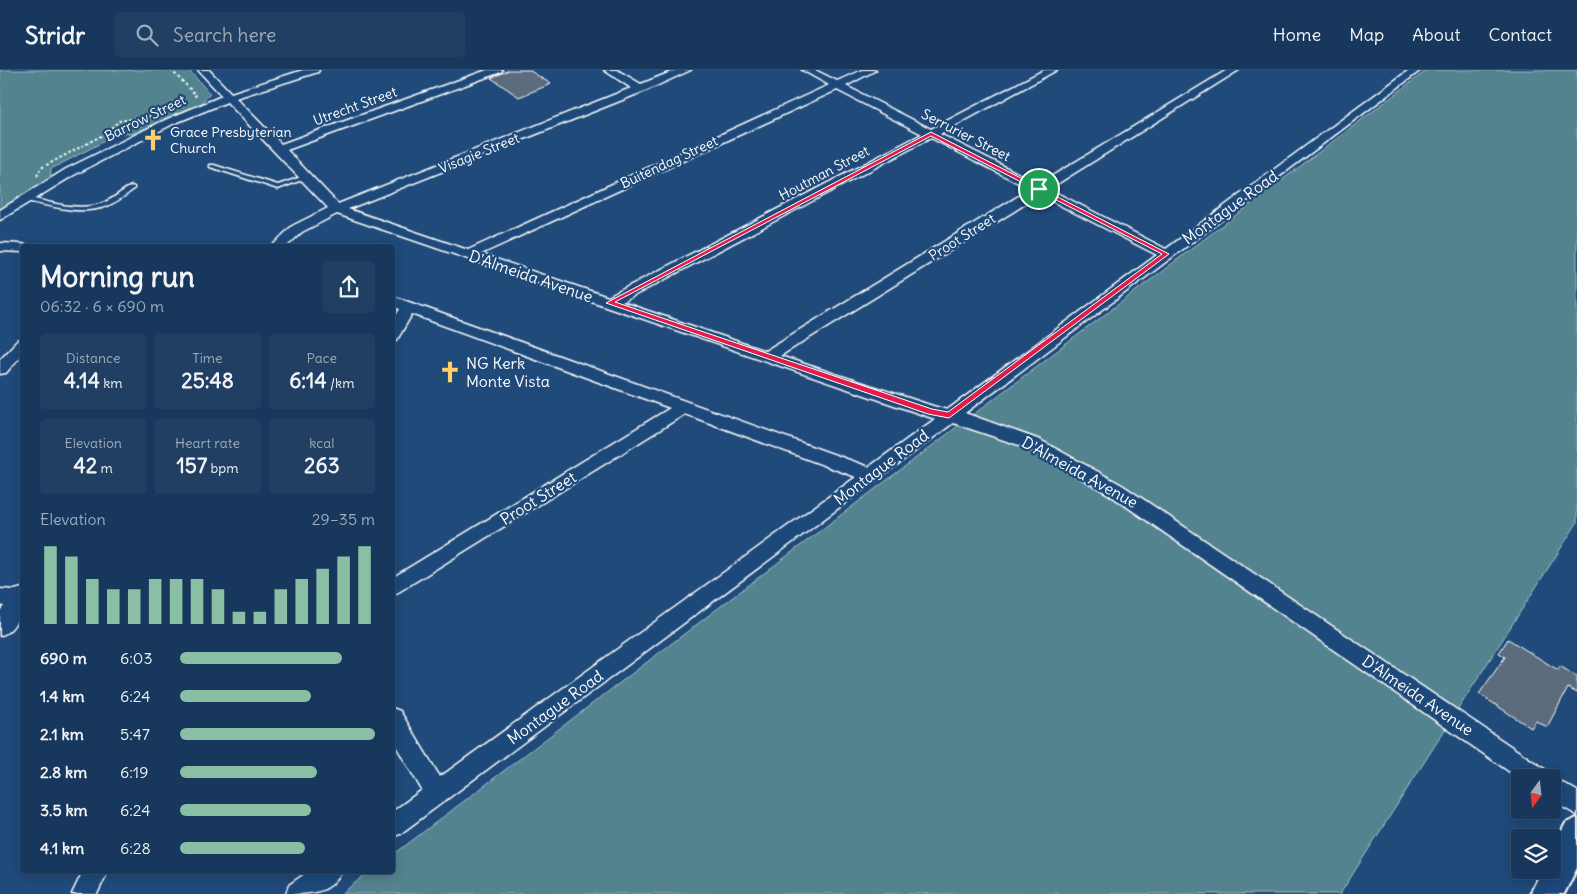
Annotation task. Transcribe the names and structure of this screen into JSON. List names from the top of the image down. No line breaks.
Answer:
{"streets":{"street":["Utrecht Street","Barrow Street","Serrurier Street","Visagie Street","Buitendag Street","Houtman Street","Montague Road","Proot Street","D'Almeida Avenue"]},"crossings":[["Serrurier Street","Buitendag Street"],["Serrurier Street","Houtman Street"],["Serrurier Street","Montague Road"],["Serrurier Street","Proot Street"],["Visagie Street","D'Almeida Avenue"],["Buitendag Street","D'Almeida Avenue"],["Houtman Street","D'Almeida Avenue"],["Montague Road","D'Almeida Avenue"],["Proot Street","D'Almeida Avenue"]],"places":{"church":["Grace Presbyterian Church","NG Kerk Monte Vista"]},"north":"bottom","page":{"header":"Stridr","search":"Search here","nav":["Home","Map","About","Contact"],"heading":["Morning run","06:32 · 6 × 690 m"],"stats":[["Distance","4.14 km"],["Time","25:48"],["Pace","6:14 /km"],["Elevation","42 m"],["Heart rate","157 bpm"],["kcal","263"]],"chart":["Elevation","29–35 m"],"list":[{"name":"690 m","note":"6:03"},{"name":"1.4 km","note":"6:24"},{"name":"2.1 km","note":"5:47"},{"name":"2.8 km","note":"6:19"},{"name":"3.5 km","note":"6:24"},{"name":"4.1 km","note":"6:28"}]}}
